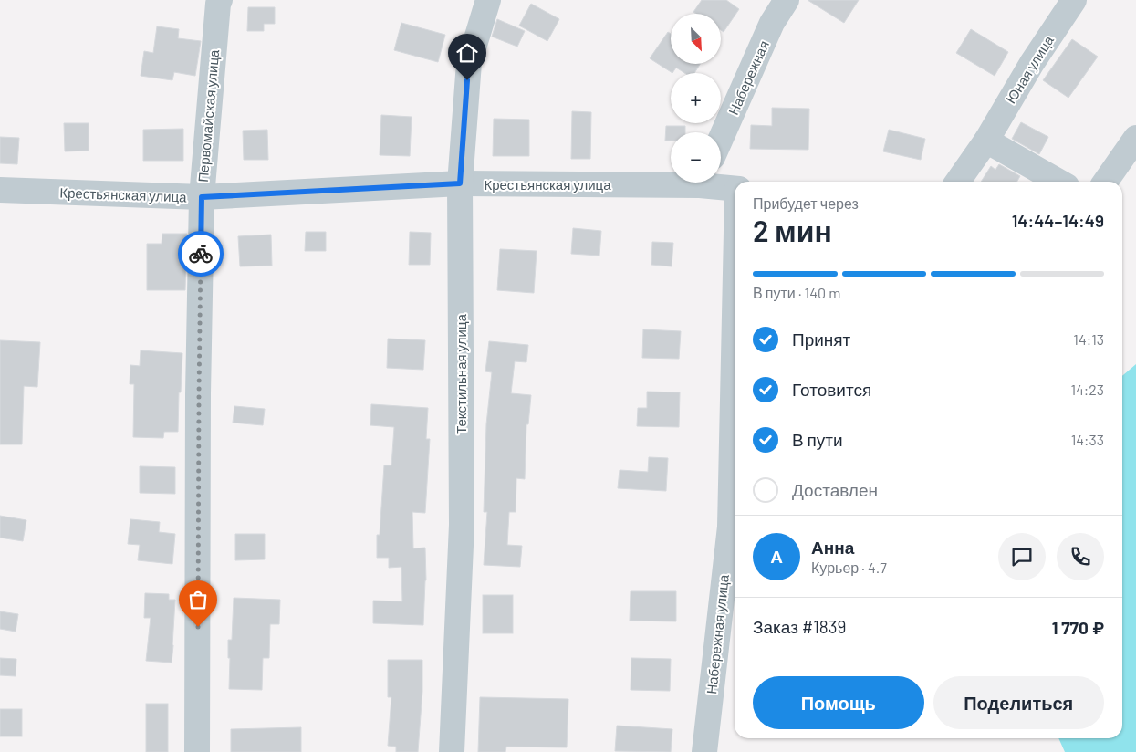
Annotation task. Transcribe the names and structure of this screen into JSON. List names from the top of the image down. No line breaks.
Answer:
{"streets":{"street":["Юная улица","Набережная","Первомайская улица","Крестьянская улица","Текстильная улица","Набережная улица"]},"crossings":[["Первомайская улица","Крестьянская улица"],["Крестьянская улица","Текстильная улица"]],"north":"bottom right","page":{"map_buttons":["+","−"],"heading":["2 мин","Прибудет через","14:44–14:49"],"panel":["Анна","Курьер · 4.7","Заказ #1839","1 770 ₽"],"bar":"В пути · 140 m","list":[["Принят","14:13"],["Готовится","14:23"],["В пути","14:33"],"Доставлен"],"round":"А","buttons":["Помощь","Поделиться"]}}
